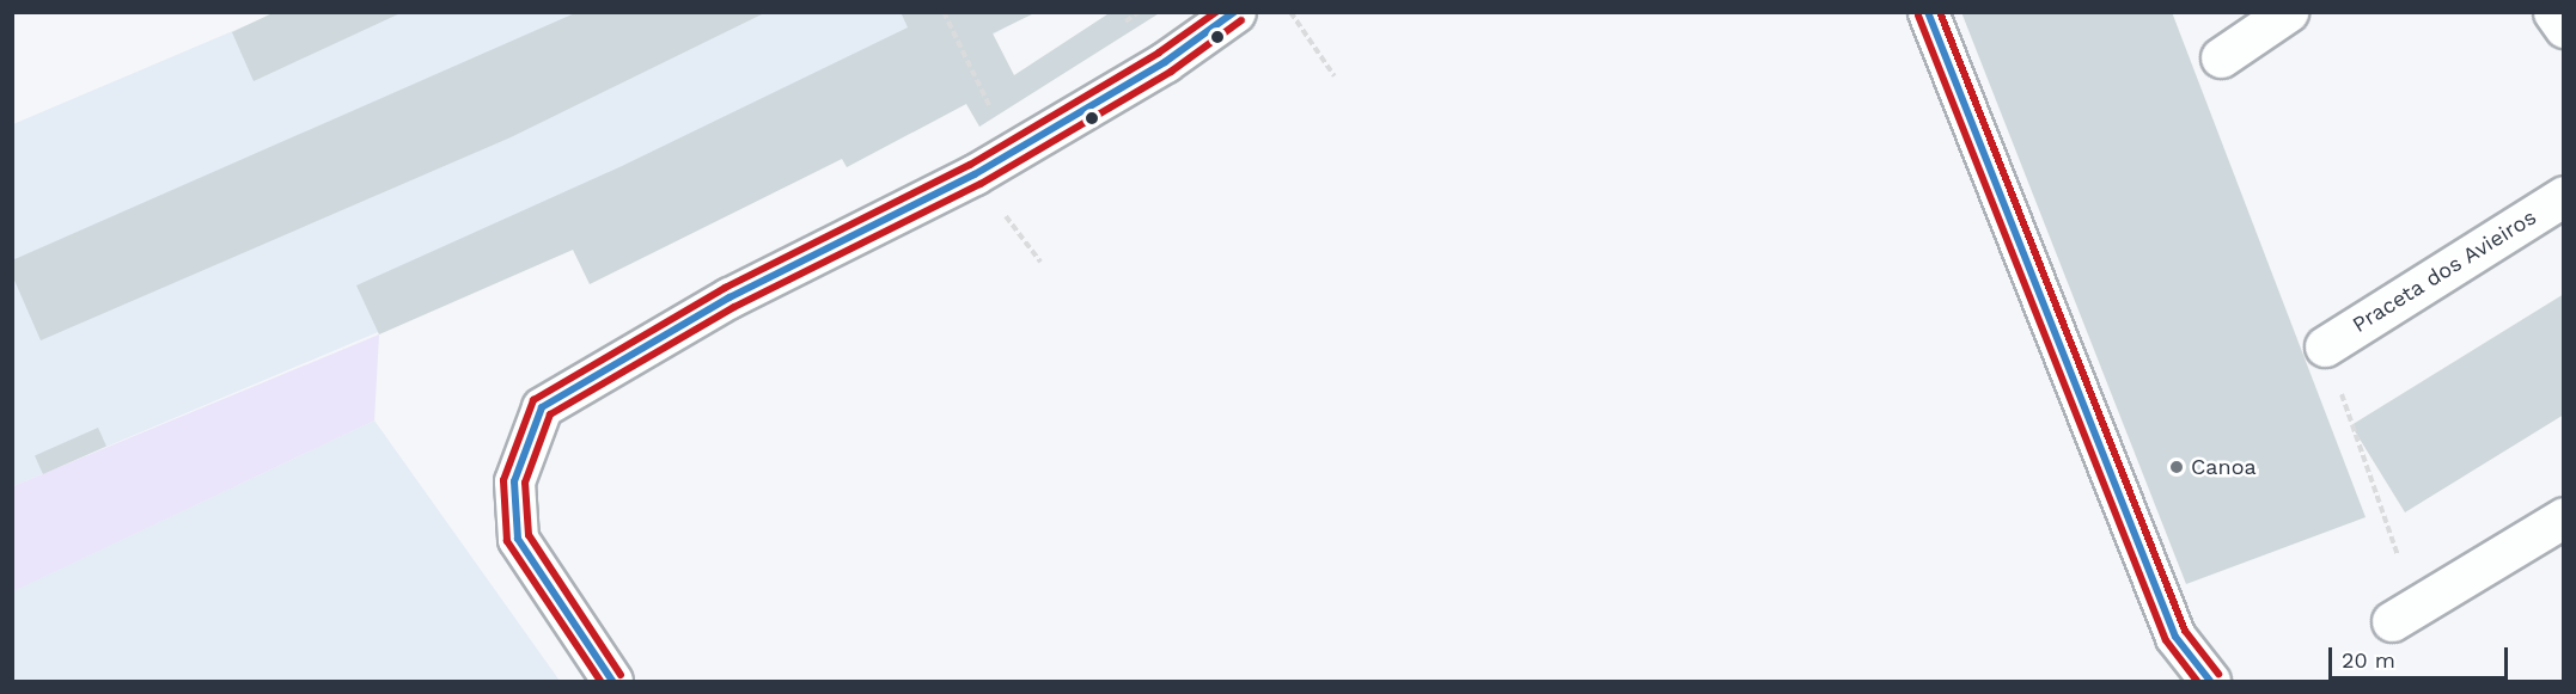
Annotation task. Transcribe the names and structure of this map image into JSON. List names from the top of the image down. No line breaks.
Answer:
{"streets":{"street":["Praceta dos Avieiros"]},"places":["Canoa"],"scale_bar":"20 m"}
